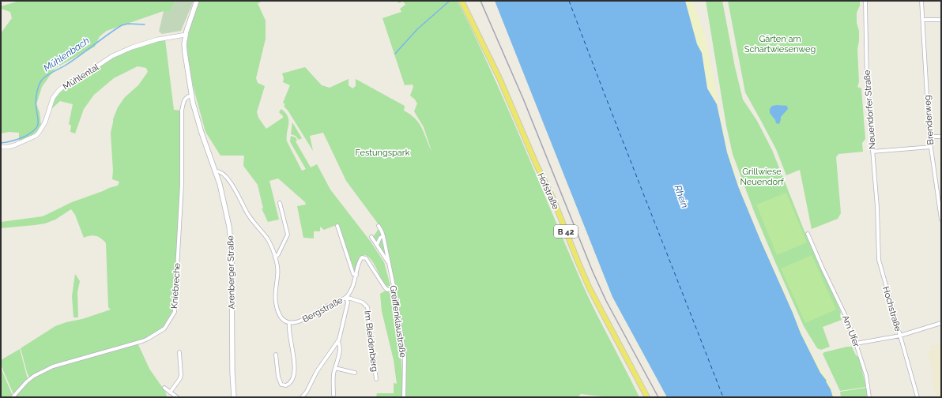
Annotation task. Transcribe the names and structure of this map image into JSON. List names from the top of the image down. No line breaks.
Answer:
{"streets":{"main road":["Hofstraße","B 42","Arenberger Straße"],"street":["Mühlental","Neuendorfer Straße","Brenderweg","Kniebreche","Hochstraße","Bergstraße","Greiffenklaustraße","Am Ufer","Im Bleidenberg"]},"crossings":[["Mühlental","Arenberger Straße"],["Neuendorfer Straße","Hochstraße"],["Arenberger Straße","Kniebreche"],["Bergstraße","Greiffenklaustraße"],["Bergstraße","Im Bleidenberg"]],"water":["Mühlenbach","Rhein"],"parks":["Gärten am Schartwiesenweg","Festungspark","Grillwiese Neuendorf"]}
